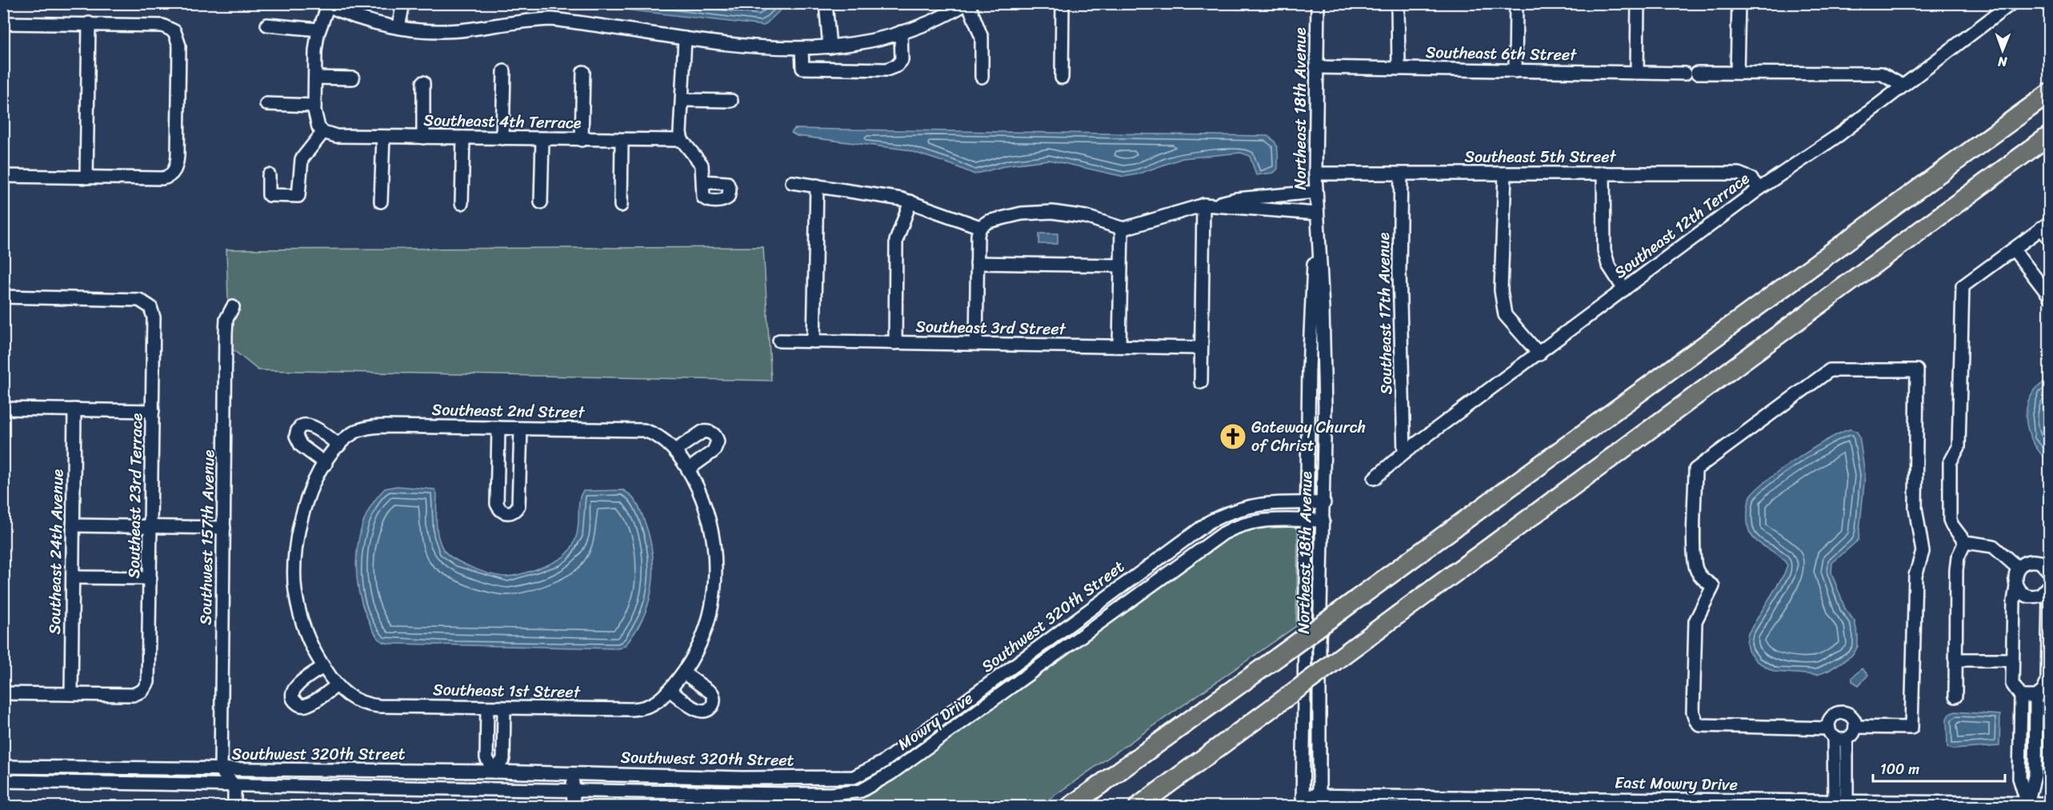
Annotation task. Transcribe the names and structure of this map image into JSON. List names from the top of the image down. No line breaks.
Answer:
{"streets":{"street":["Southeast 6th Street","Northeast 18th Avenue","Southeast 4th Terrace","Southeast 5th Street","Southeast 12th Terrace","Southeast 17th Avenue","Southeast 3rd Street","Southeast 2nd Street","Southeast 23rd Terrace","Southwest 157th Avenue","Southeast 24th Avenue","Southwest 320th Street","Southeast 1st Street","Mowry Drive","East Mowry Drive"]},"crossings":[["Southeast 6th Street","Northeast 18th Avenue"],["Southeast 6th Street","Southeast 12th Terrace"],["Northeast 18th Avenue","Southeast 5th Street"],["Northeast 18th Avenue","Southwest 320th Street"],["Northeast 18th Avenue","Mowry Drive"],["Northeast 18th Avenue","East Mowry Drive"],["Southeast 5th Street","Southeast 12th Terrace"],["Southeast 5th Street","Southeast 17th Avenue"],["Southeast 12th Terrace","Southeast 17th Avenue"],["Southeast 2nd Street","Southeast 1st Street"],["Southeast 23rd Terrace","Southeast 24th Avenue"],["Southwest 157th Avenue","Southwest 320th Street"],["Southwest 320th Street","Mowry Drive"]],"places":{"church":["Gateway Church of Christ"]},"scale_bar":"100 m","north":"bottom"}
